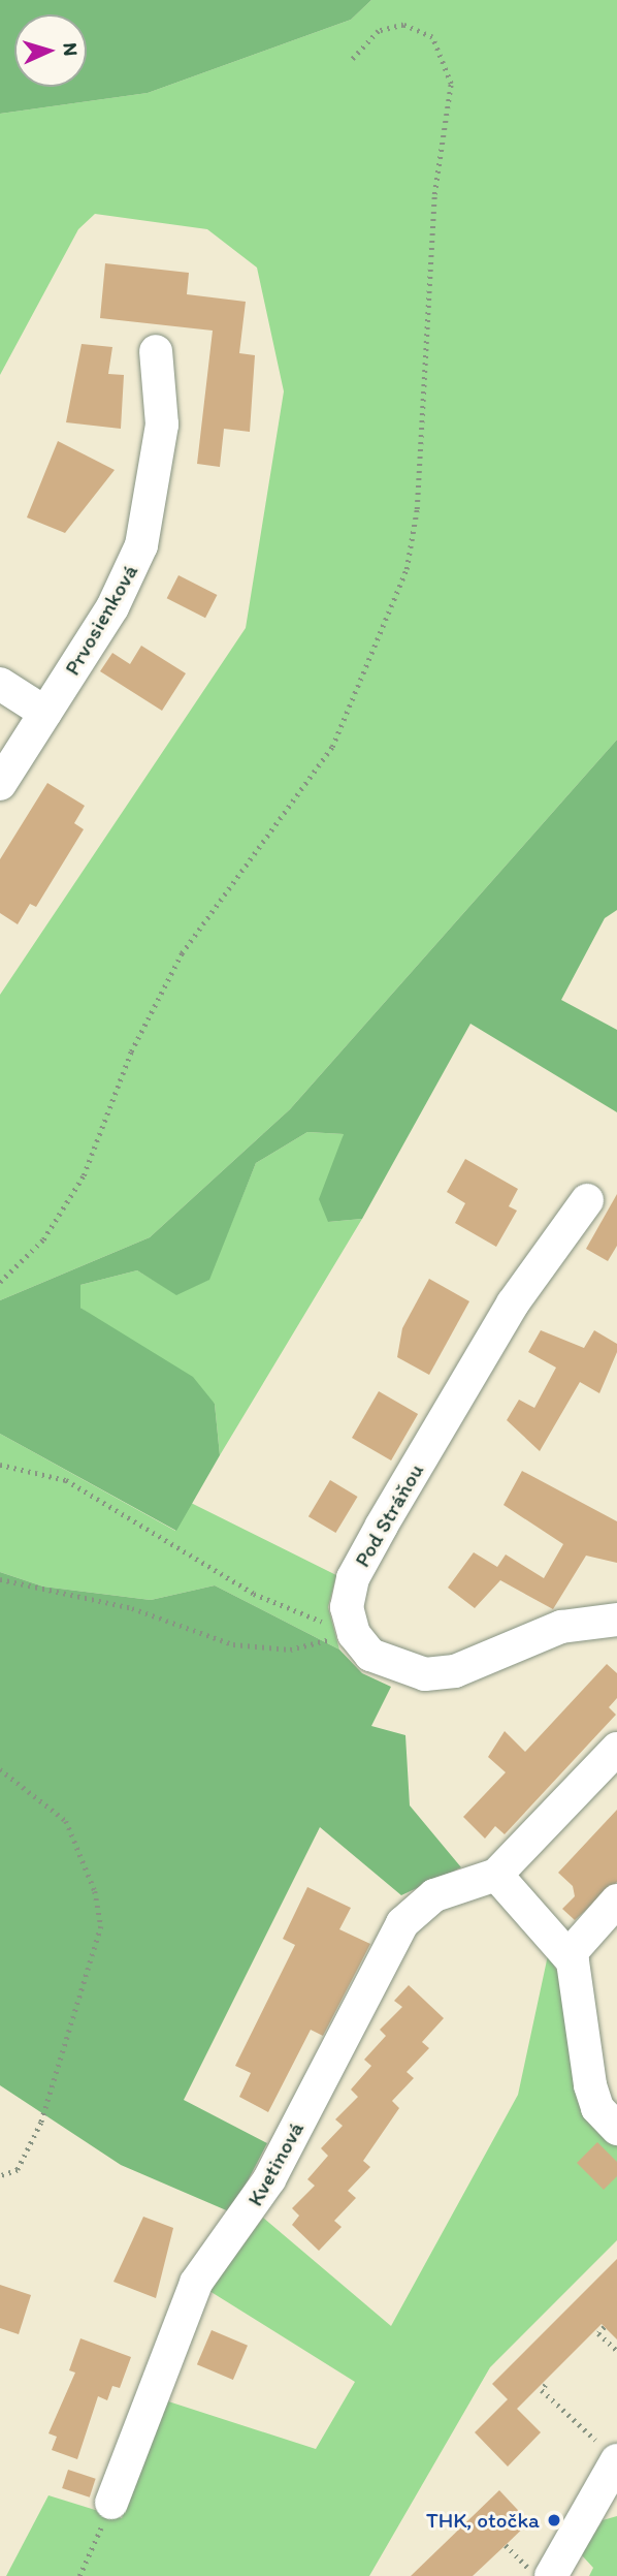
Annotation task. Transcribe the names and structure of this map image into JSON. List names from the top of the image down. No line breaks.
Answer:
{"streets":{"street":["Prvosienková","Pod Stráňou","Kvetinová"]},"places":["THK, otočka"],"north":"right"}
